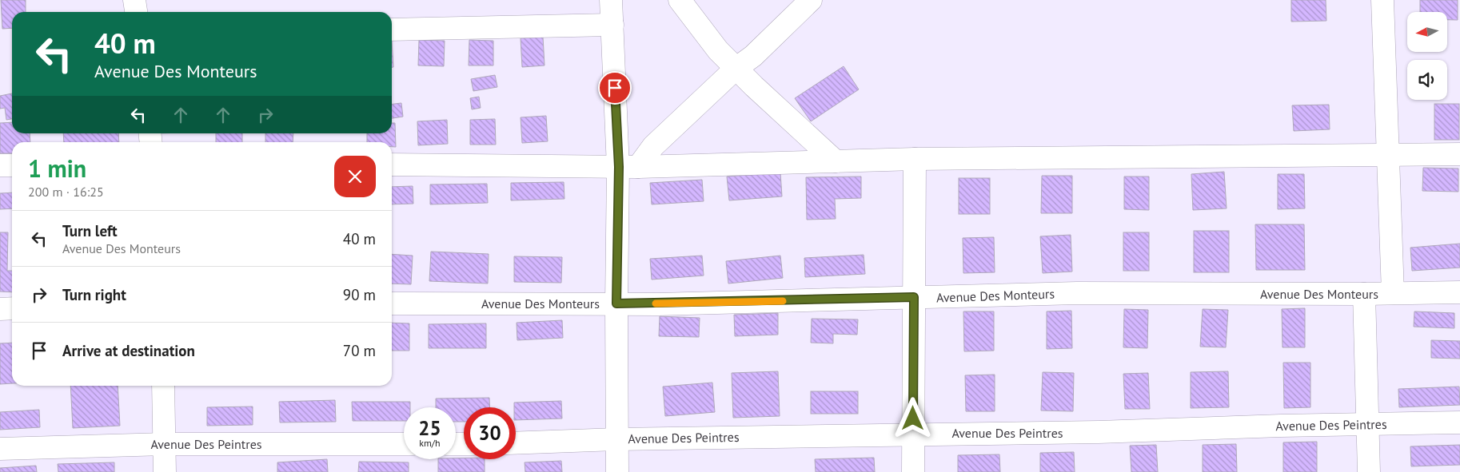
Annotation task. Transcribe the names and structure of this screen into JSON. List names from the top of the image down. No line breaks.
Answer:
{"streets":{"street":["Avenue Des Monteurs","Avenue Des Peintres"]},"north":"left","page":{"turn":["40 m","Avenue Des Monteurs"],"heading":["1 min","200 m · 16:25"],"list":[{"name":"Turn left","note":"Avenue Des Monteurs","value":"40 m"},{"name":"Turn right","value":"90 m"},{"name":"Arrive at destination","value":"70 m"}],"speed":"25 km/h","limit":"30"}}
